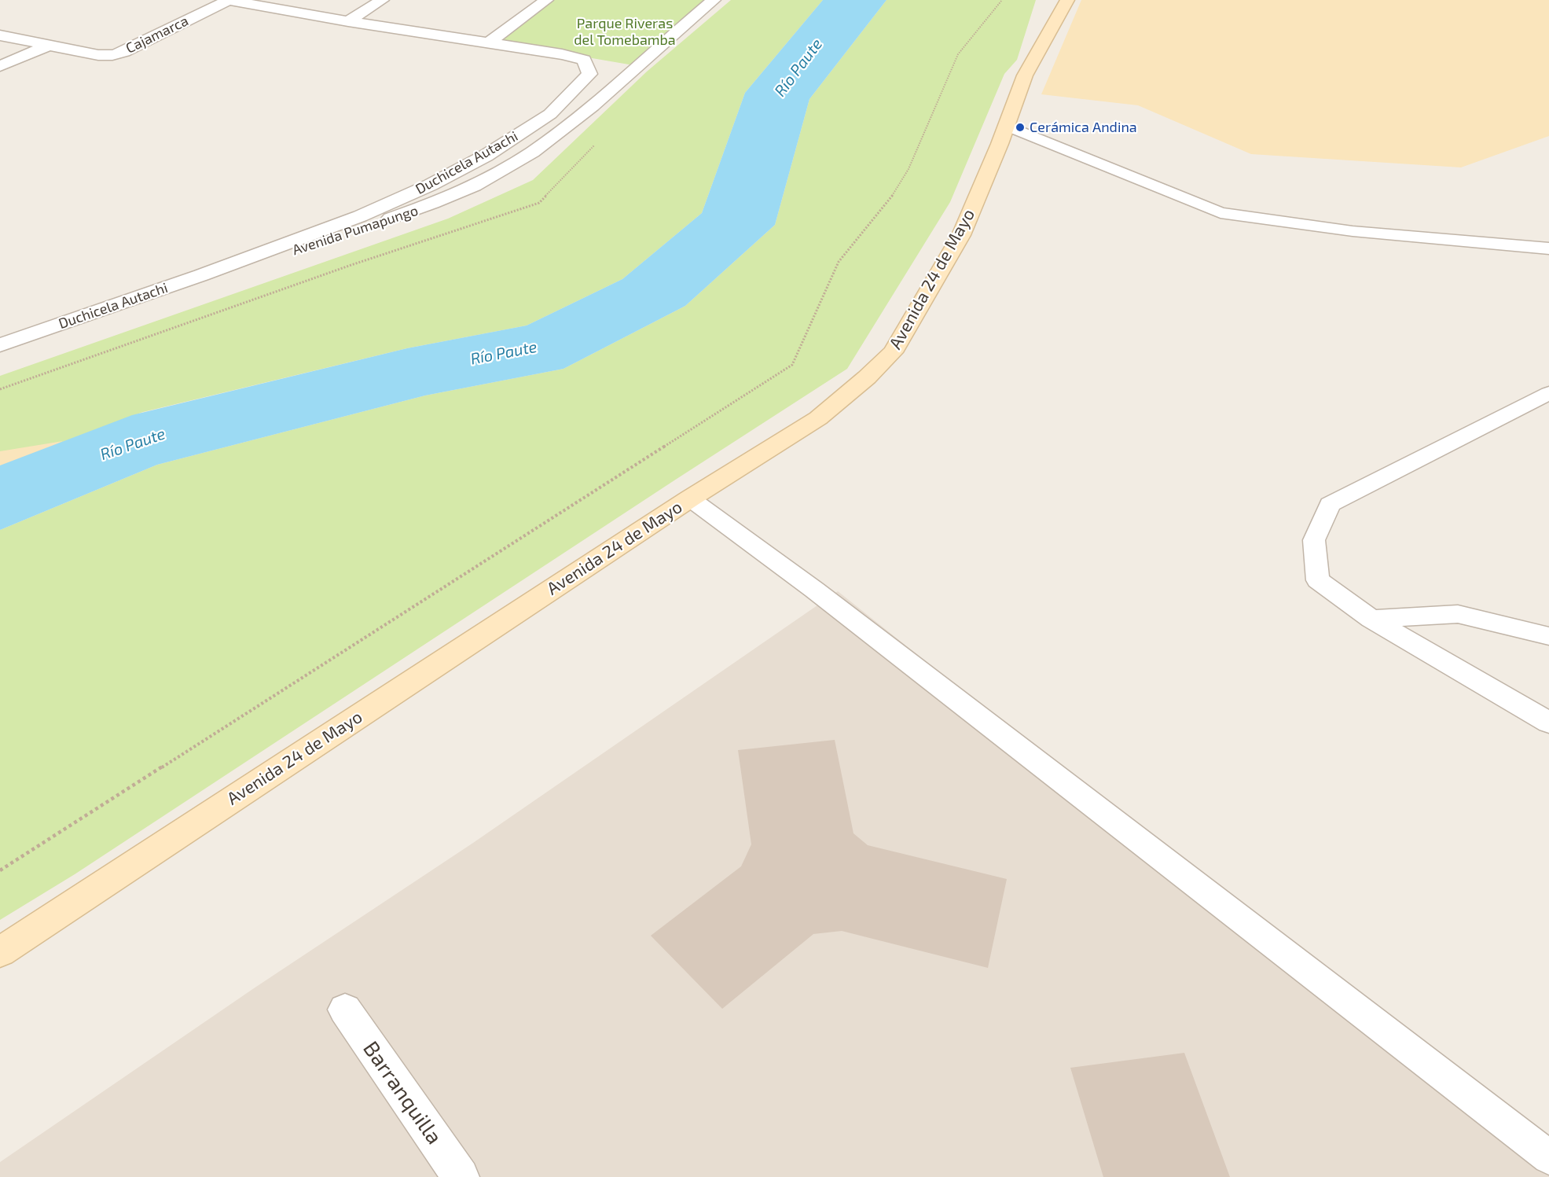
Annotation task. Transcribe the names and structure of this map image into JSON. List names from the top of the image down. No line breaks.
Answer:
{"streets":{"main road":["Avenida 24 de Mayo"],"street":["Cajamarca","Duchicela Autachi","Avenida Pumapungo","Barranquilla"]},"crossings":[["Cajamarca","Duchicela Autachi"],["Duchicela Autachi","Avenida Pumapungo"]],"water":["Río Paute"],"parks":["Parque Riveras del Tomebamba"],"places":["Cerámica Andina"]}
